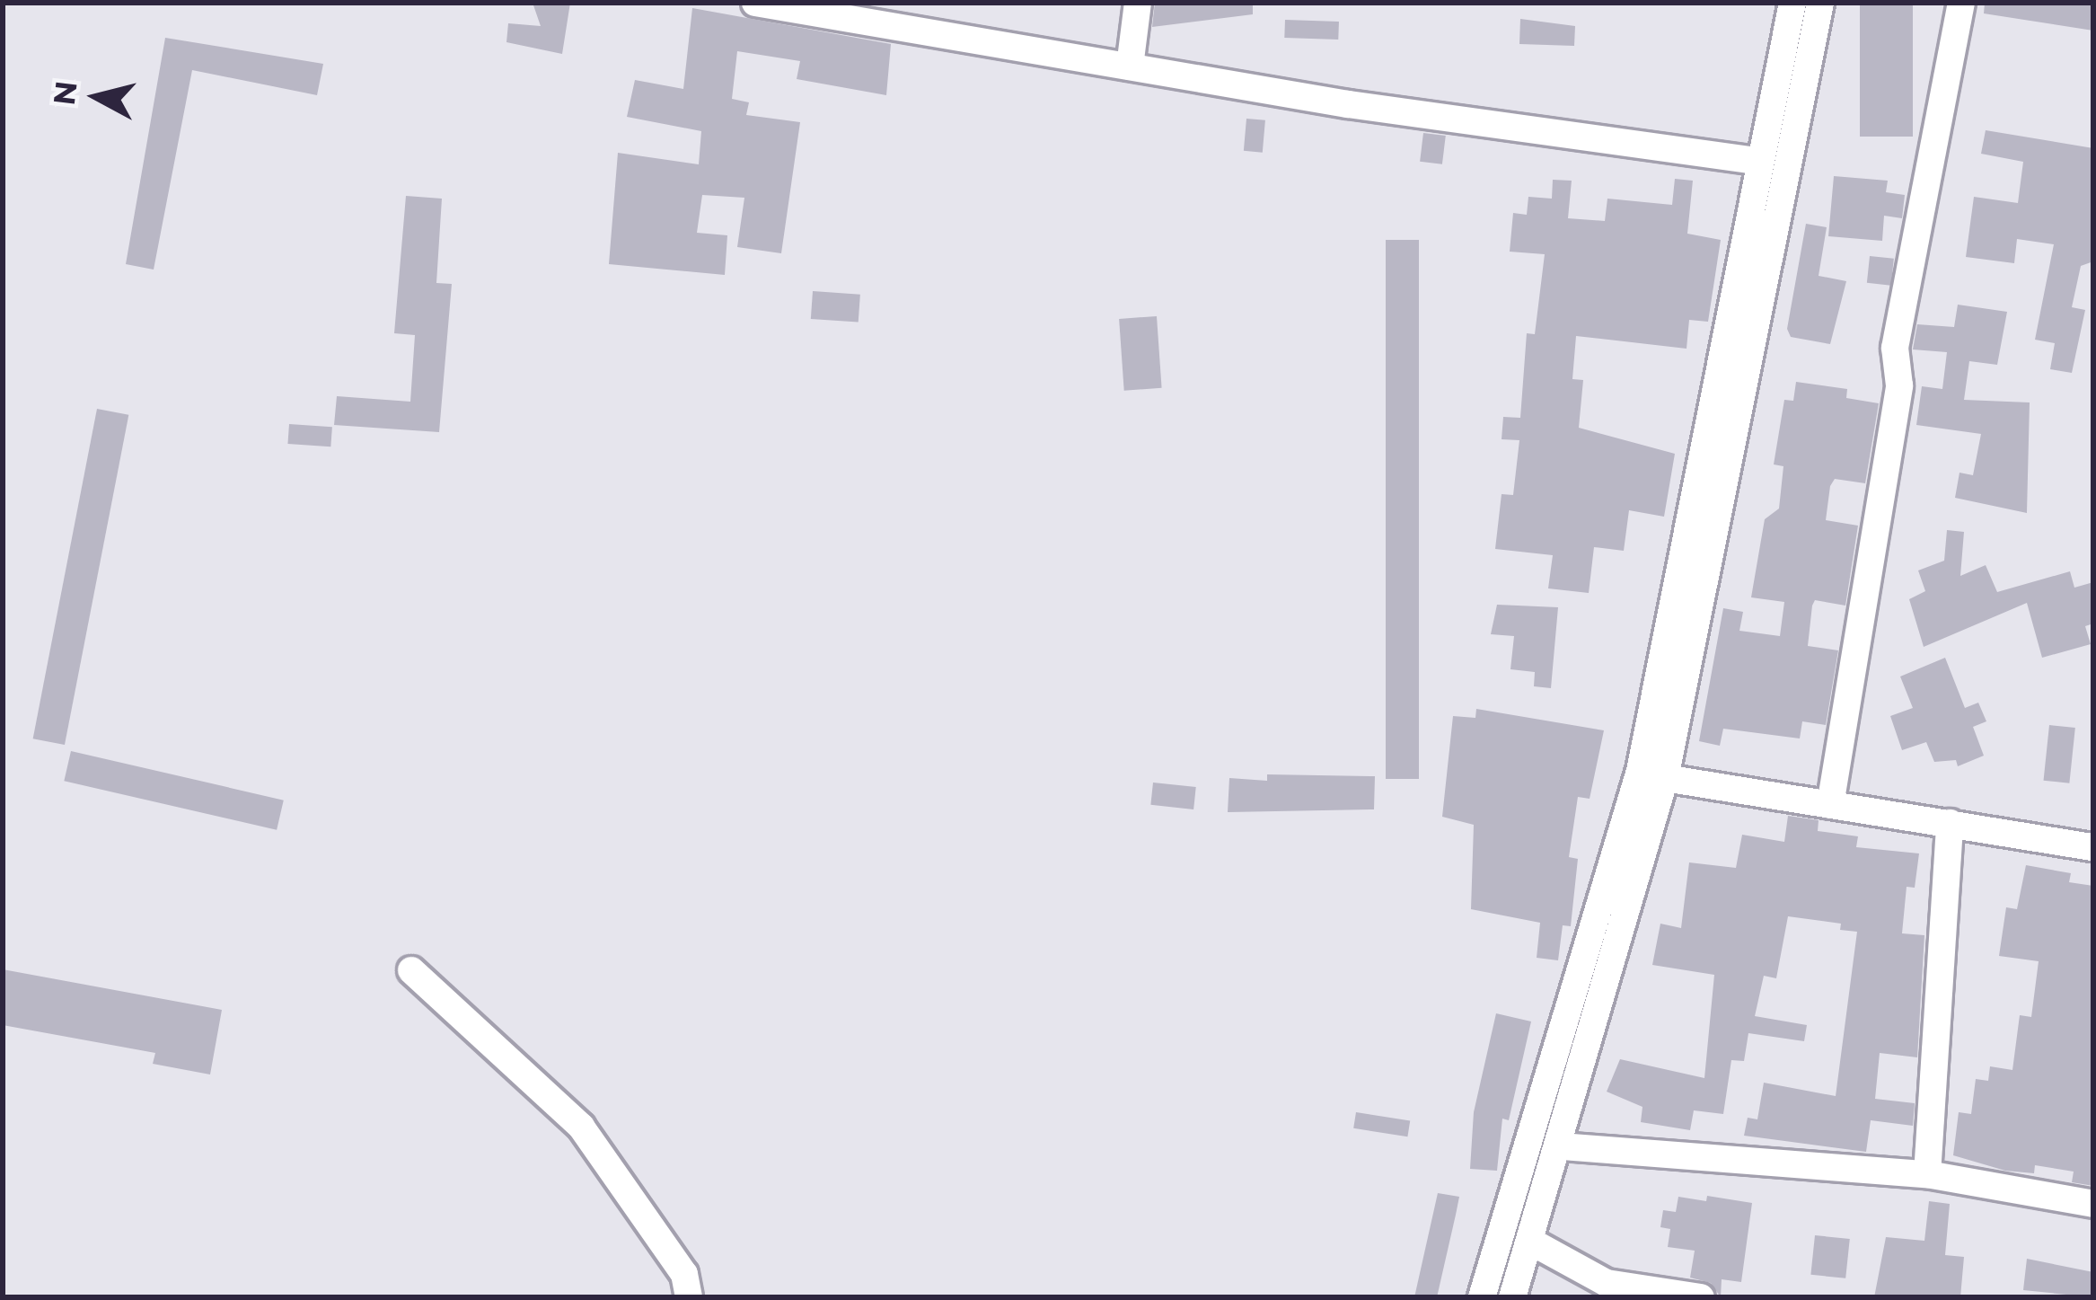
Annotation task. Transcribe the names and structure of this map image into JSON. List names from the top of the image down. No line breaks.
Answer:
{"north":"left"}
